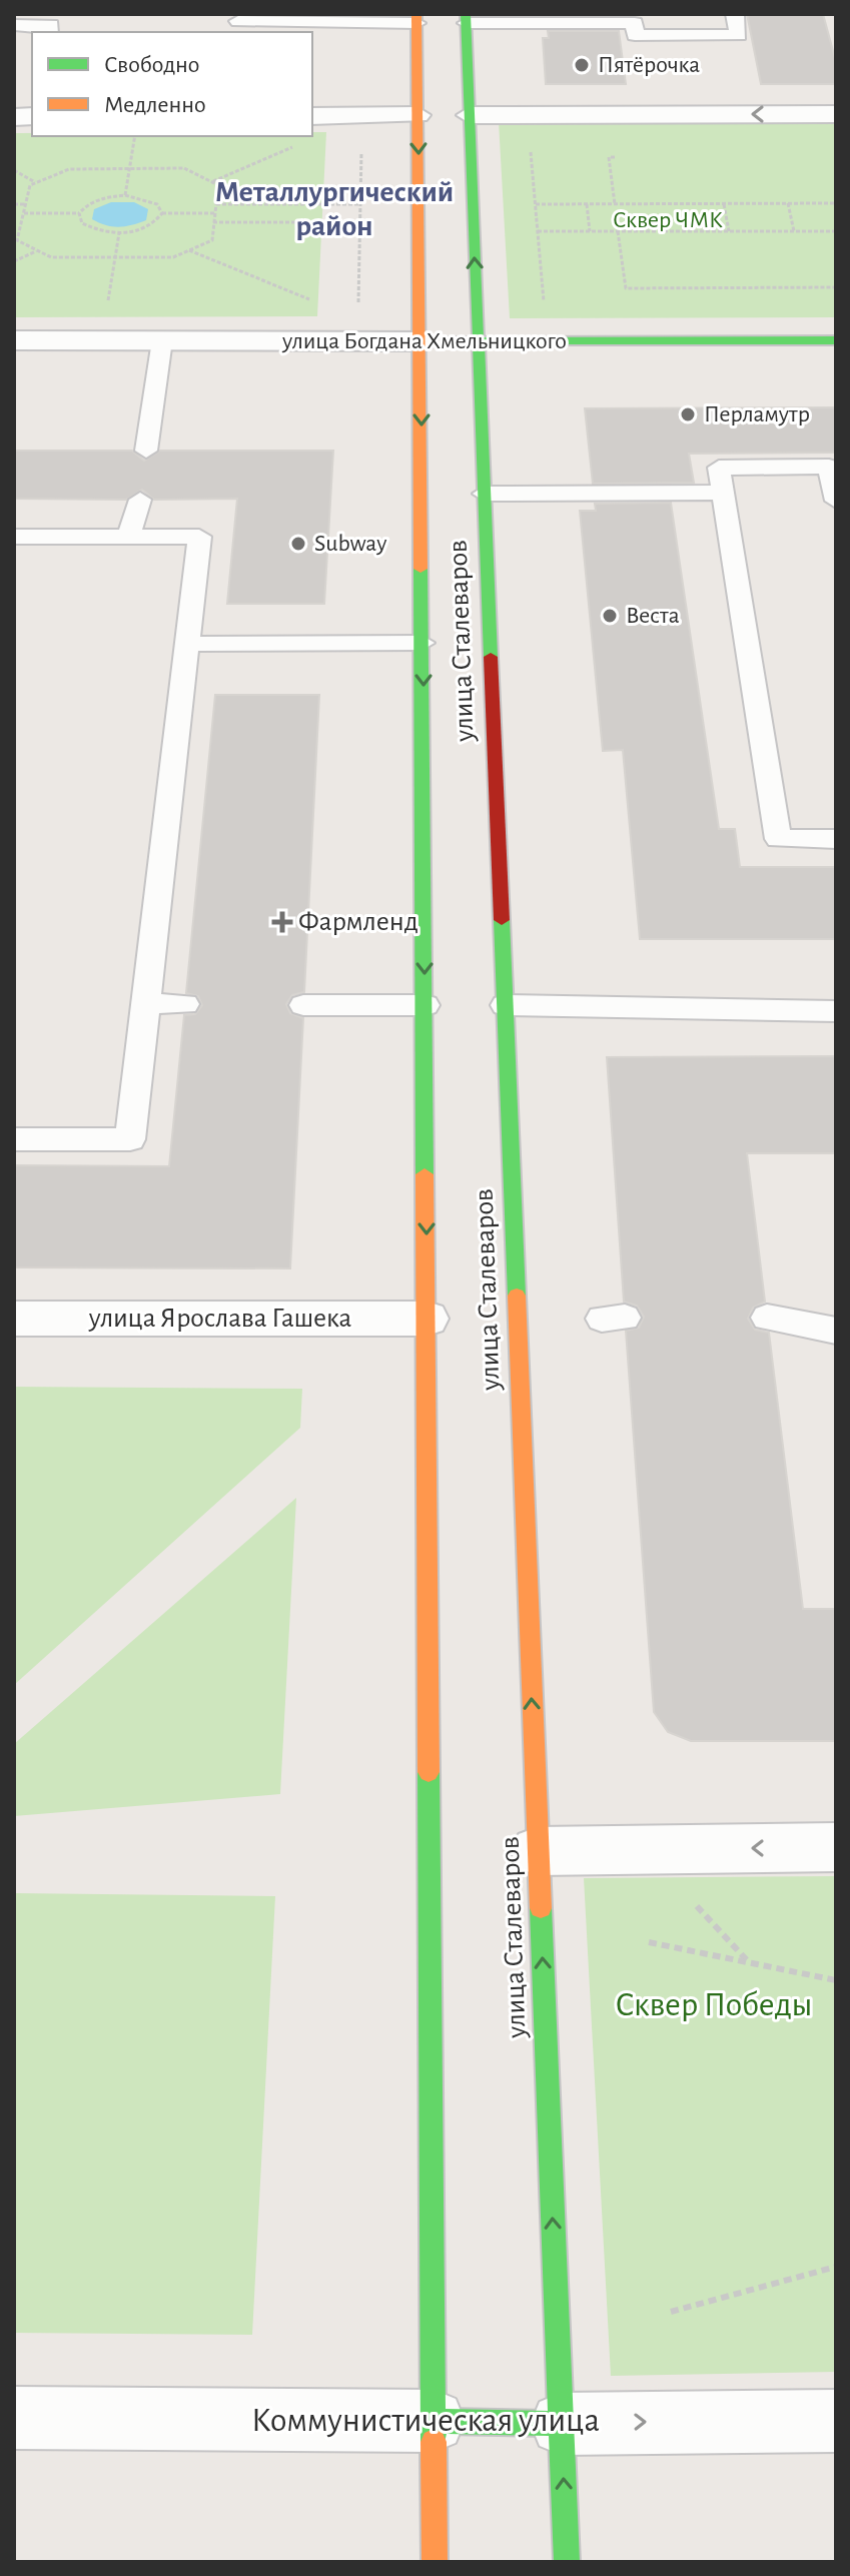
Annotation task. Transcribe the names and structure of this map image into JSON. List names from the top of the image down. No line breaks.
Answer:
{"streets":{"main road":["улица Богдана Хмельницкого","улица Сталеваров","Коммунистическая улица"],"street":["улица Ярослава Гашека"]},"crossings":[["улица Богдана Хмельницкого","улица Сталеваров"],["улица Сталеваров","улица Ярослава Гашека"],["улица Сталеваров","Коммунистическая улица"]],"districts":["Металлургический район"],"parks":["Сквер ЧМК","Сквер Победы"],"places":{"other":["Пятёрочка","Перламутр","Subway","Веста"],"health":["Фармленд"]},"legend":["Свободно","Медленно"]}
